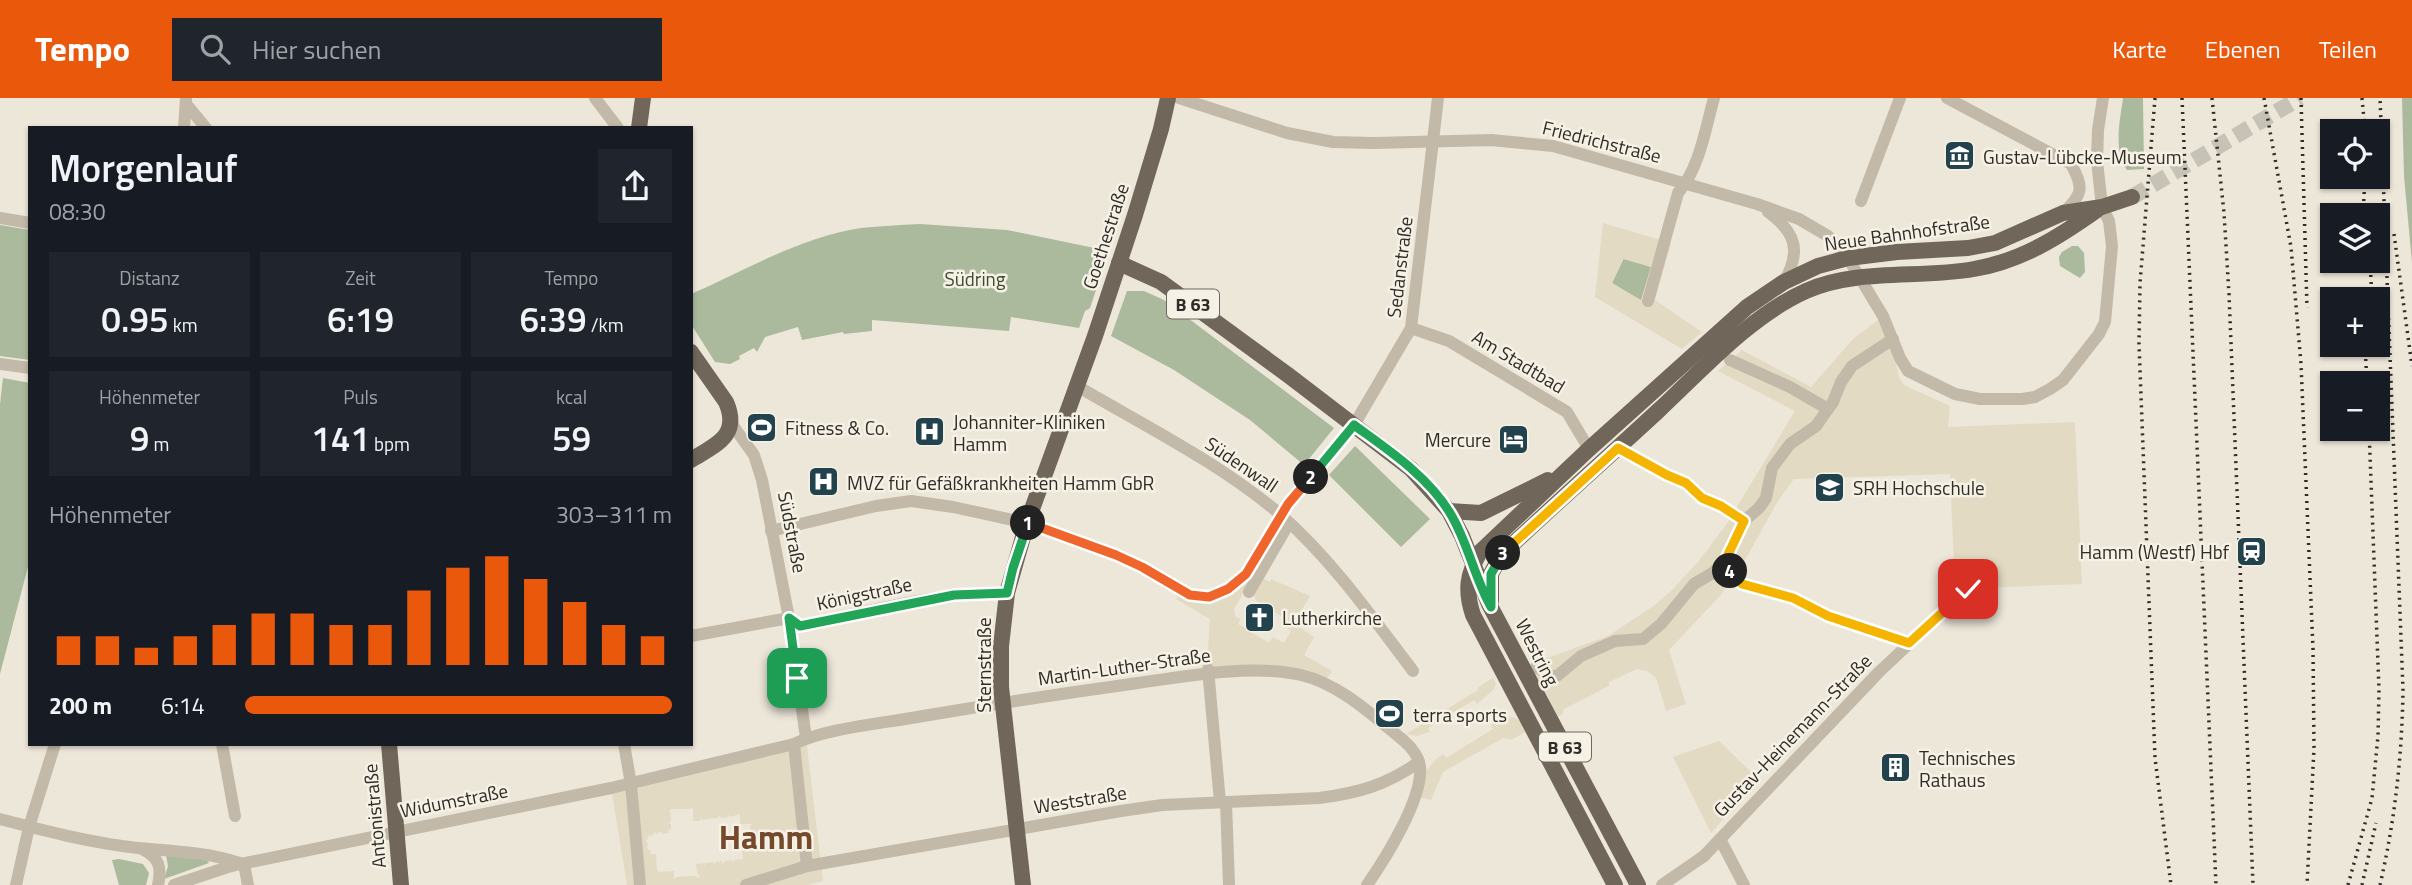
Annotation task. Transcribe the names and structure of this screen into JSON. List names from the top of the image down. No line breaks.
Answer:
{"streets":{"main road":["Neue Bahnhofstraße","Goethestraße","B 63","Südstraße","Westring","Sternstraße","Antonistraße"],"street":["Friedrichstraße","Sedanstraße","Am Stadtbad","Südenwall","Königstraße","Martin-Luther-Straße","Gustav-Heinemann-Straße","Weststraße","Widumstraße"]},"crossings":[["Friedrichstraße","Neue Bahnhofstraße"],["Friedrichstraße","Sedanstraße"],["Neue Bahnhofstraße","B 63"],["Neue Bahnhofstraße","Am Stadtbad"],["Neue Bahnhofstraße","Westring"],["Goethestraße","B 63"],["Goethestraße","Südenwall"],["Goethestraße","Sternstraße"],["Sedanstraße","B 63"],["Sedanstraße","Am Stadtbad"],["Sedanstraße","Südenwall"],["Sedanstraße","Sternstraße"],["B 63","Westring"],["Südenwall","Sternstraße"],["Südstraße","Königstraße"],["Südstraße","Martin-Luther-Straße"],["Südstraße","Weststraße"],["Südstraße","Widumstraße"],["Königstraße","Sternstraße"],["Sternstraße","Martin-Luther-Straße"],["Sternstraße","Weststraße"],["Martin-Luther-Straße","Weststraße"],["Martin-Luther-Straße","Widumstraße"],["Widumstraße","Antonistraße"]],"districts":["Hamm"],"parks":["Südring"],"places":{"museum":["Gustav-Lübcke-Museum"],"sports":["Fitness & Co.","terra sports"],"hospital":["Johanniter-Kliniken Hamm","MVZ für Gefäßkrankheiten Hamm GbR"],"hotel":["Mercure"],"school or university":["SRH Hochschule"],"station":["Hamm (Westf) Hbf"],"church":["Lutherkirche"],"building":["Technisches Rathaus"]},"page":{"header":"Tempo","search":"Hier suchen","nav":["Karte","Ebenen","Teilen"],"map_buttons":["+","−"],"heading":["Morgenlauf","08:30"],"stats":[["Distanz","0.95 km"],["Zeit","6:19"],["Tempo","6:39 /km"],["Höhenmeter","9 m"],["Puls","141 bpm"],["kcal","59"]],"pins":["2","1","3","4"],"chart":["Höhenmeter","303–311 m"],"list":[{"name":"200 m","note":"6:14"}]}}
